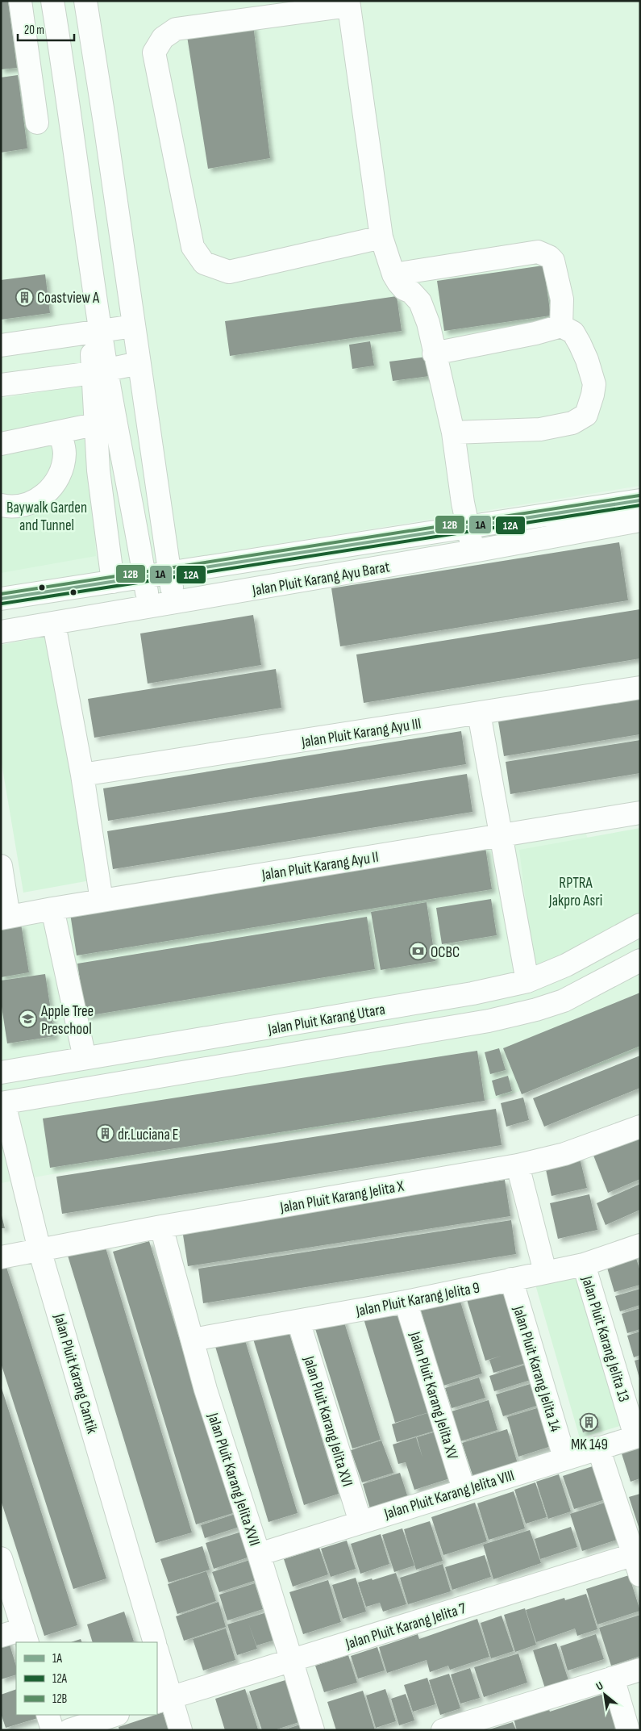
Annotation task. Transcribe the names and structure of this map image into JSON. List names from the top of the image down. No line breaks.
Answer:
{"streets":{"street":["Jalan Pluit Karang Ayu Barat","Jalan Pluit Karang Ayu III","Jalan Pluit Karang Ayu II","Jalan Pluit Karang Utara","Jalan Pluit Karang Jelita X","Jalan Pluit Karang Jelita 9","Jalan Pluit Karang Jelita 13","Jalan Pluit Karang Jelita 14","Jalan Pluit Karang Cantik","Jalan Pluit Karang Jelita XV","Jalan Pluit Karang Jelita XVI","Jalan Pluit Karang Jelita XVII","Jalan Pluit Karang Jelita VIII","Jalan Pluit Karang Jelita 7"]},"crossings":[["Jalan Pluit Karang Utara","Jalan Pluit Karang Cantik"],["Jalan Pluit Karang Jelita X","Jalan Pluit Karang Cantik"],["Jalan Pluit Karang Jelita X","Jalan Pluit Karang Jelita XVII"],["Jalan Pluit Karang Jelita 9","Jalan Pluit Karang Jelita 13"],["Jalan Pluit Karang Jelita 9","Jalan Pluit Karang Jelita 14"],["Jalan Pluit Karang Jelita 9","Jalan Pluit Karang Jelita XV"],["Jalan Pluit Karang Jelita 9","Jalan Pluit Karang Jelita XVI"],["Jalan Pluit Karang Jelita 9","Jalan Pluit Karang Jelita XVII"],["Jalan Pluit Karang Jelita 13","Jalan Pluit Karang Jelita VIII"],["Jalan Pluit Karang Jelita 14","Jalan Pluit Karang Jelita VIII"],["Jalan Pluit Karang Jelita XV","Jalan Pluit Karang Jelita VIII"],["Jalan Pluit Karang Jelita XVI","Jalan Pluit Karang Jelita VIII"],["Jalan Pluit Karang Jelita XVII","Jalan Pluit Karang Jelita VIII"],["Jalan Pluit Karang Jelita XVII","Jalan Pluit Karang Jelita 7"]],"parks":["Baywalk Garden and Tunnel","RPTRA Jakpro Asri"],"places":{"building":["Coastview A","dr.Luciana E","MK 149"],"bank":["OCBC"],"school or university":["Apple Tree Preschool"]},"lines":["transit line 12B","transit line 1A","transit line 12A"],"legend":["1A","12A","12B"],"scale_bar":"20 m","north":"top left"}
